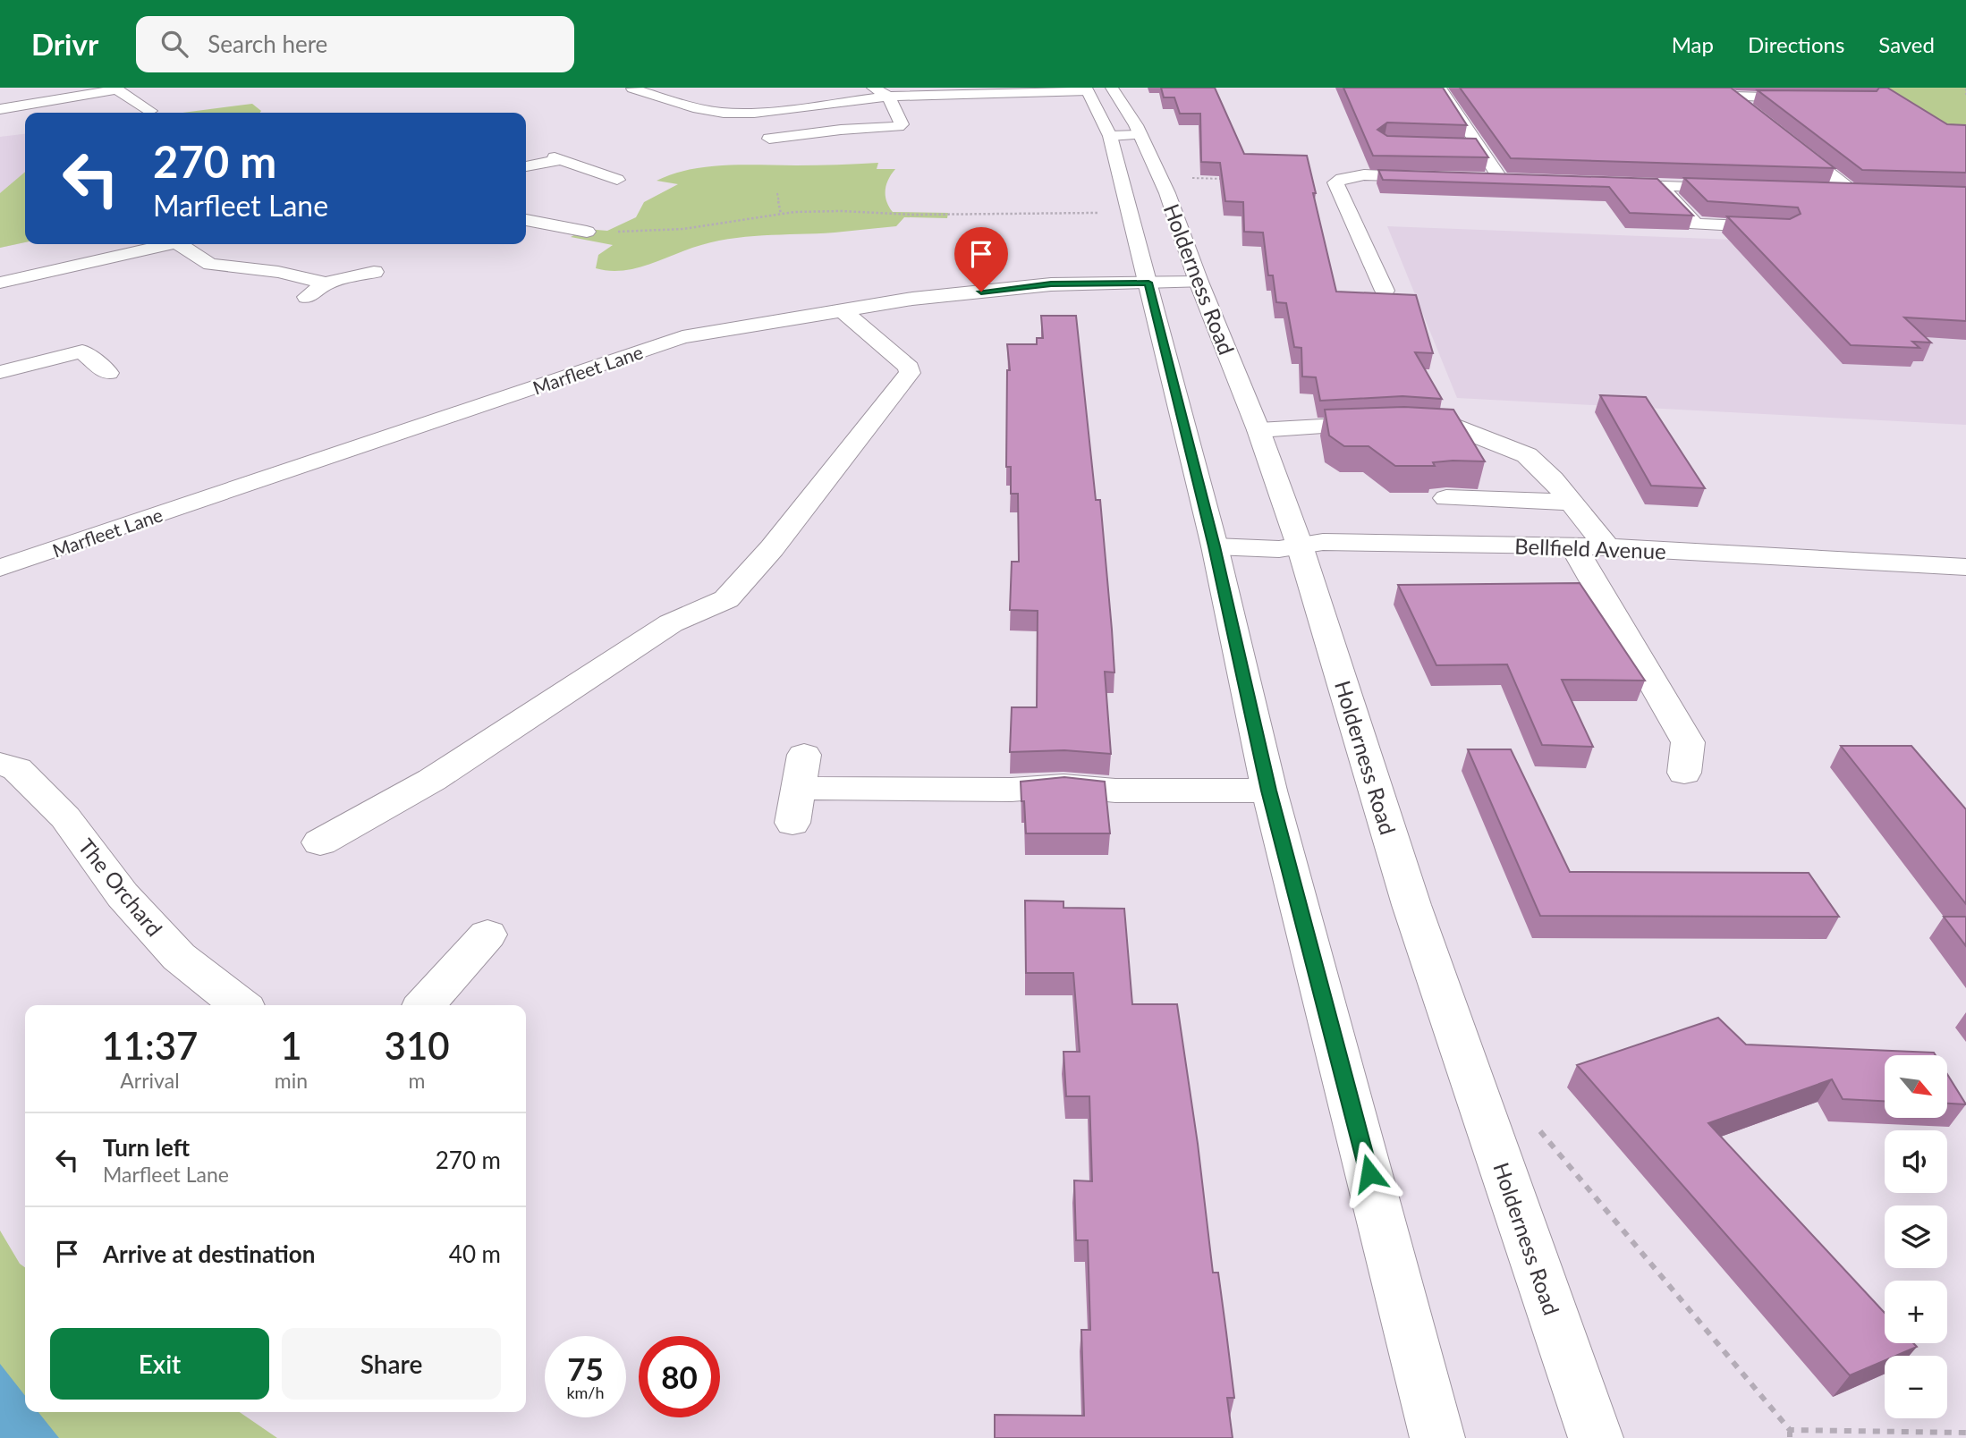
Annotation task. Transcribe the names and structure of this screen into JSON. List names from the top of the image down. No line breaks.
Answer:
{"streets":{"main road":["Holderness Road","Marfleet Lane","Bellfield Avenue","The Orchard"]},"crossings":[["Holderness Road","Marfleet Lane"],["Holderness Road","Bellfield Avenue"]],"north":"bottom right","page":{"header":"Drivr","search":"Search here","nav":["Map","Directions","Saved"],"turn":["270 m","Marfleet Lane"],"eta":["11:37","Arrival","1","min","310","m"],"map_buttons":["+","−"],"list":[{"name":"Turn left","note":"Marfleet Lane","value":"270 m"},{"name":"Arrive at destination","value":"40 m"}],"buttons":["Exit","Share"],"speed":"75 km/h","limit":"80"}}
